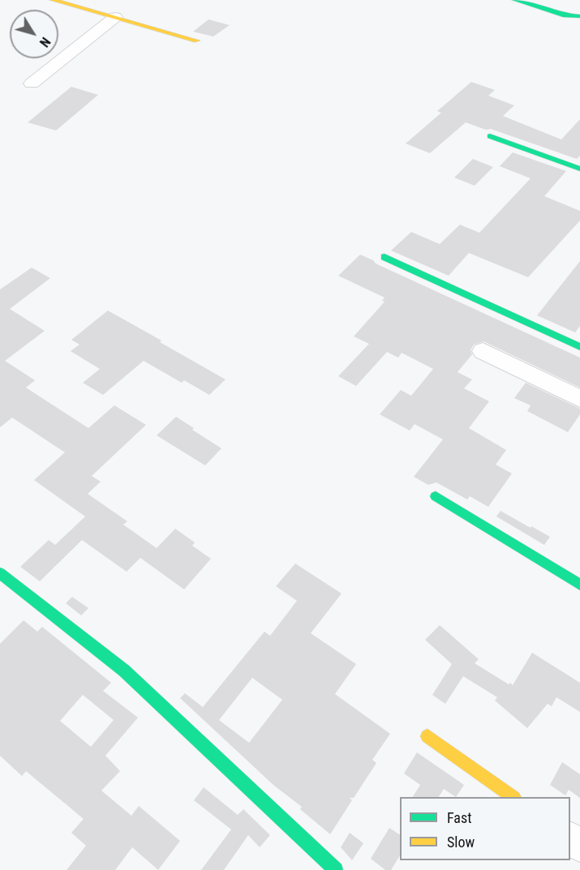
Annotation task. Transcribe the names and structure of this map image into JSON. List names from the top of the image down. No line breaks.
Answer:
{"legend":["Fast","Slow"],"north":"bottom right"}
